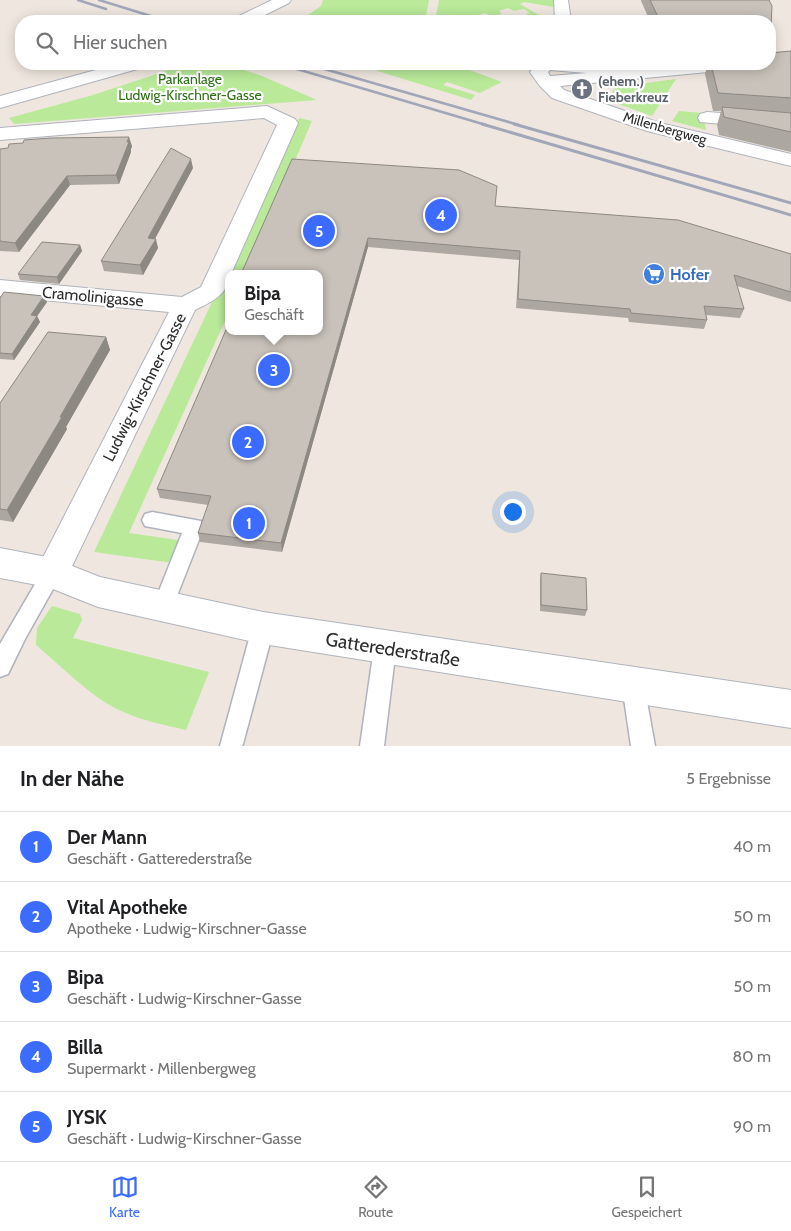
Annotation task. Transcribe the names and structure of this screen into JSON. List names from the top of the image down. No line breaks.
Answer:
{"streets":{"street":["Millenbergweg","Cramolinigasse","Ludwig-Kirschner-Gasse","Gatterederstraße"]},"crossings":[["Cramolinigasse","Ludwig-Kirschner-Gasse"],["Ludwig-Kirschner-Gasse","Gatterederstraße"]],"parks":["Parkanlage Ludwig-Kirschner-Gasse"],"places":{"church":["(ehem.) Fieberkreuz"],"supermarket":["Hofer"]},"page":{"search":"Hier suchen","pins":["4","5","3","2","1"],"popup":["Bipa","Geschäft"],"heading":["In der Nähe","5 Ergebnisse"],"list":[{"mark":"1","name":"Der Mann","note":"Geschäft · Gatterederstraße","value":"40 m"},{"mark":"2","name":"Vital Apotheke","note":"Apotheke · Ludwig-Kirschner-Gasse","value":"50 m"},{"mark":"3","name":"Bipa","note":"Geschäft · Ludwig-Kirschner-Gasse","value":"50 m"},{"mark":"4","name":"Billa","note":"Supermarkt · Millenbergweg","value":"80 m"},{"mark":"5","name":"JYSK","note":"Geschäft · Ludwig-Kirschner-Gasse","value":"90 m"}],"nav":["Karte","Route","Gespeichert"]}}
